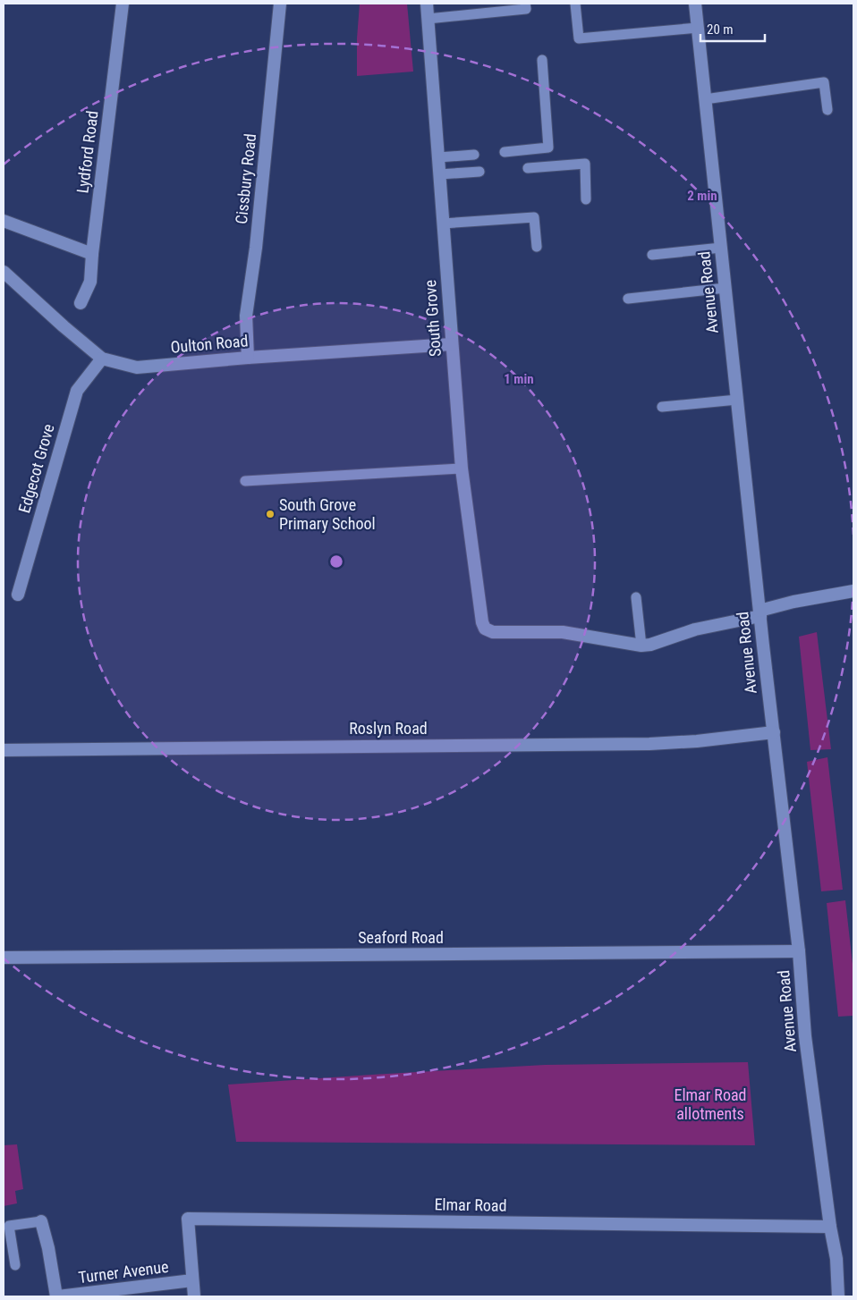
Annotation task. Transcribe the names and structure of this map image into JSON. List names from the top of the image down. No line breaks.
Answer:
{"streets":{"street":["Lydford Road","Cissbury Road","Avenue Road","South Grove","Oulton Road","Edgecot Grove","Roslyn Road","Seaford Road","Elmar Road","Turner Avenue"]},"crossings":[["Cissbury Road","Oulton Road"],["Avenue Road","Roslyn Road"],["Avenue Road","Seaford Road"],["Avenue Road","Elmar Road"],["South Grove","Oulton Road"],["Oulton Road","Edgecot Grove"],["Elmar Road","Turner Avenue"]],"parks":["Elmar Road allotments"],"places":["South Grove Primary School"],"scale_bar":"20 m","rings":["2 min","1 min"]}
